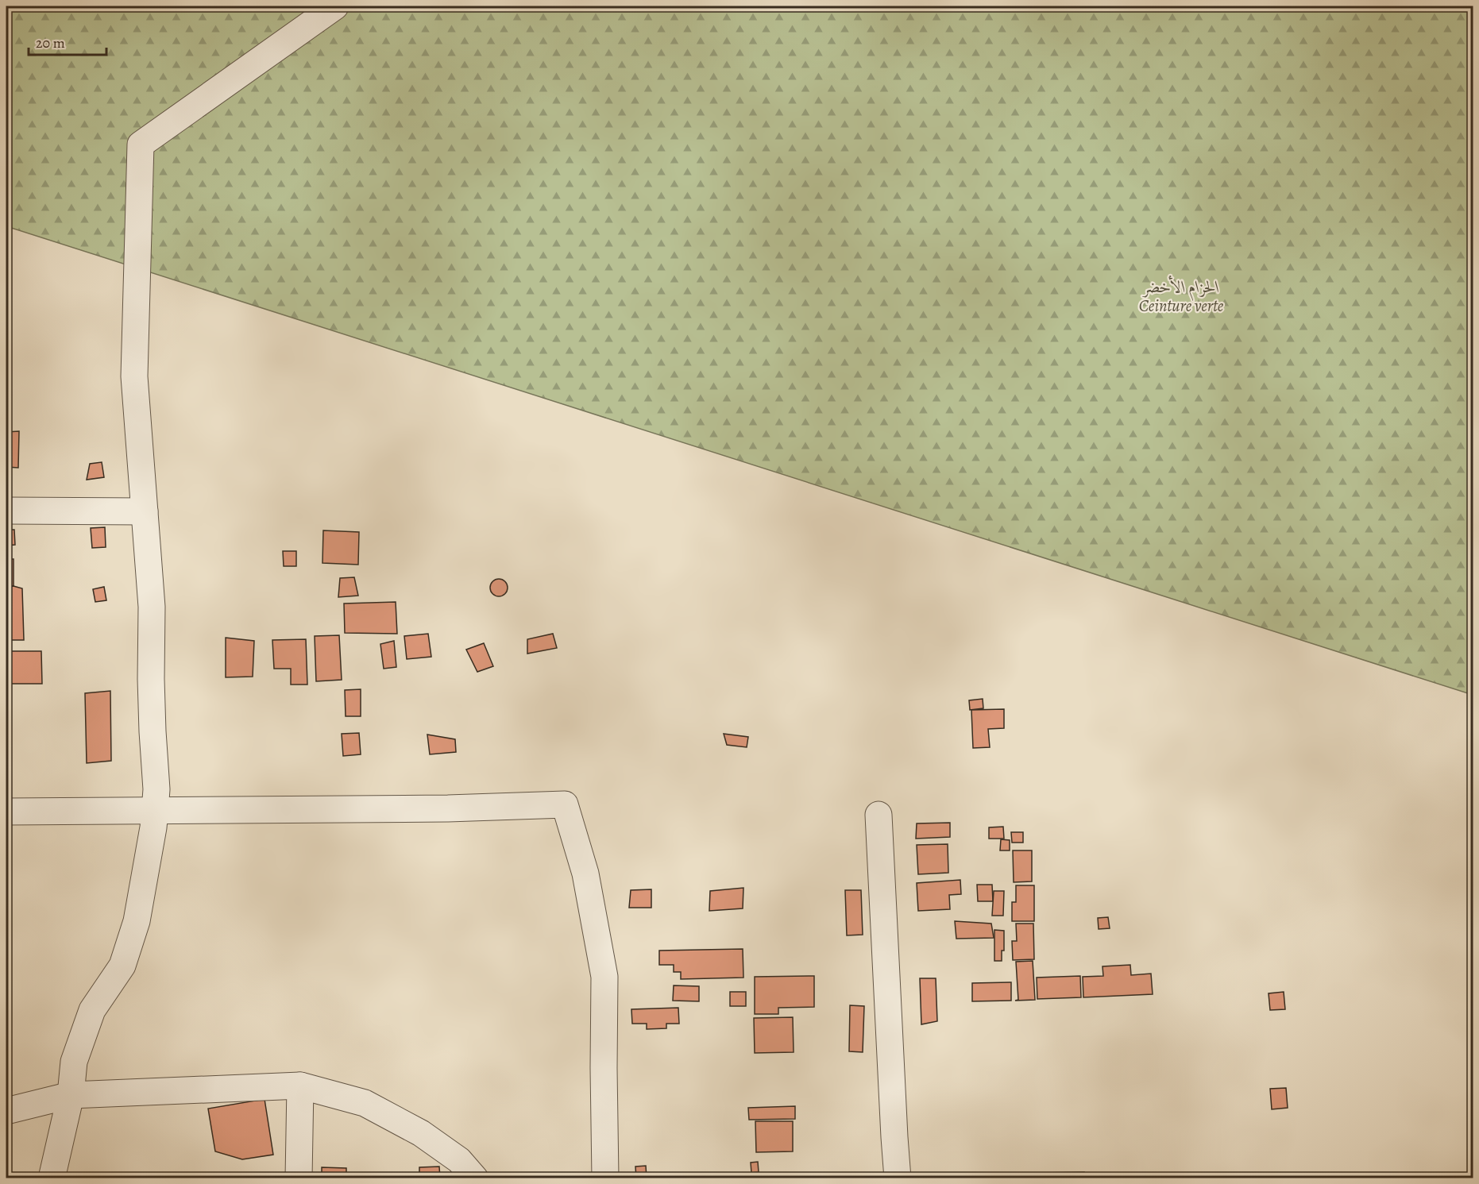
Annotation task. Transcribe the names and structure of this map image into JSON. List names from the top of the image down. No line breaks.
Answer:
{"parks":["الحزام الأخضر Ceinture verte"],"scale_bar":"20 m"}
